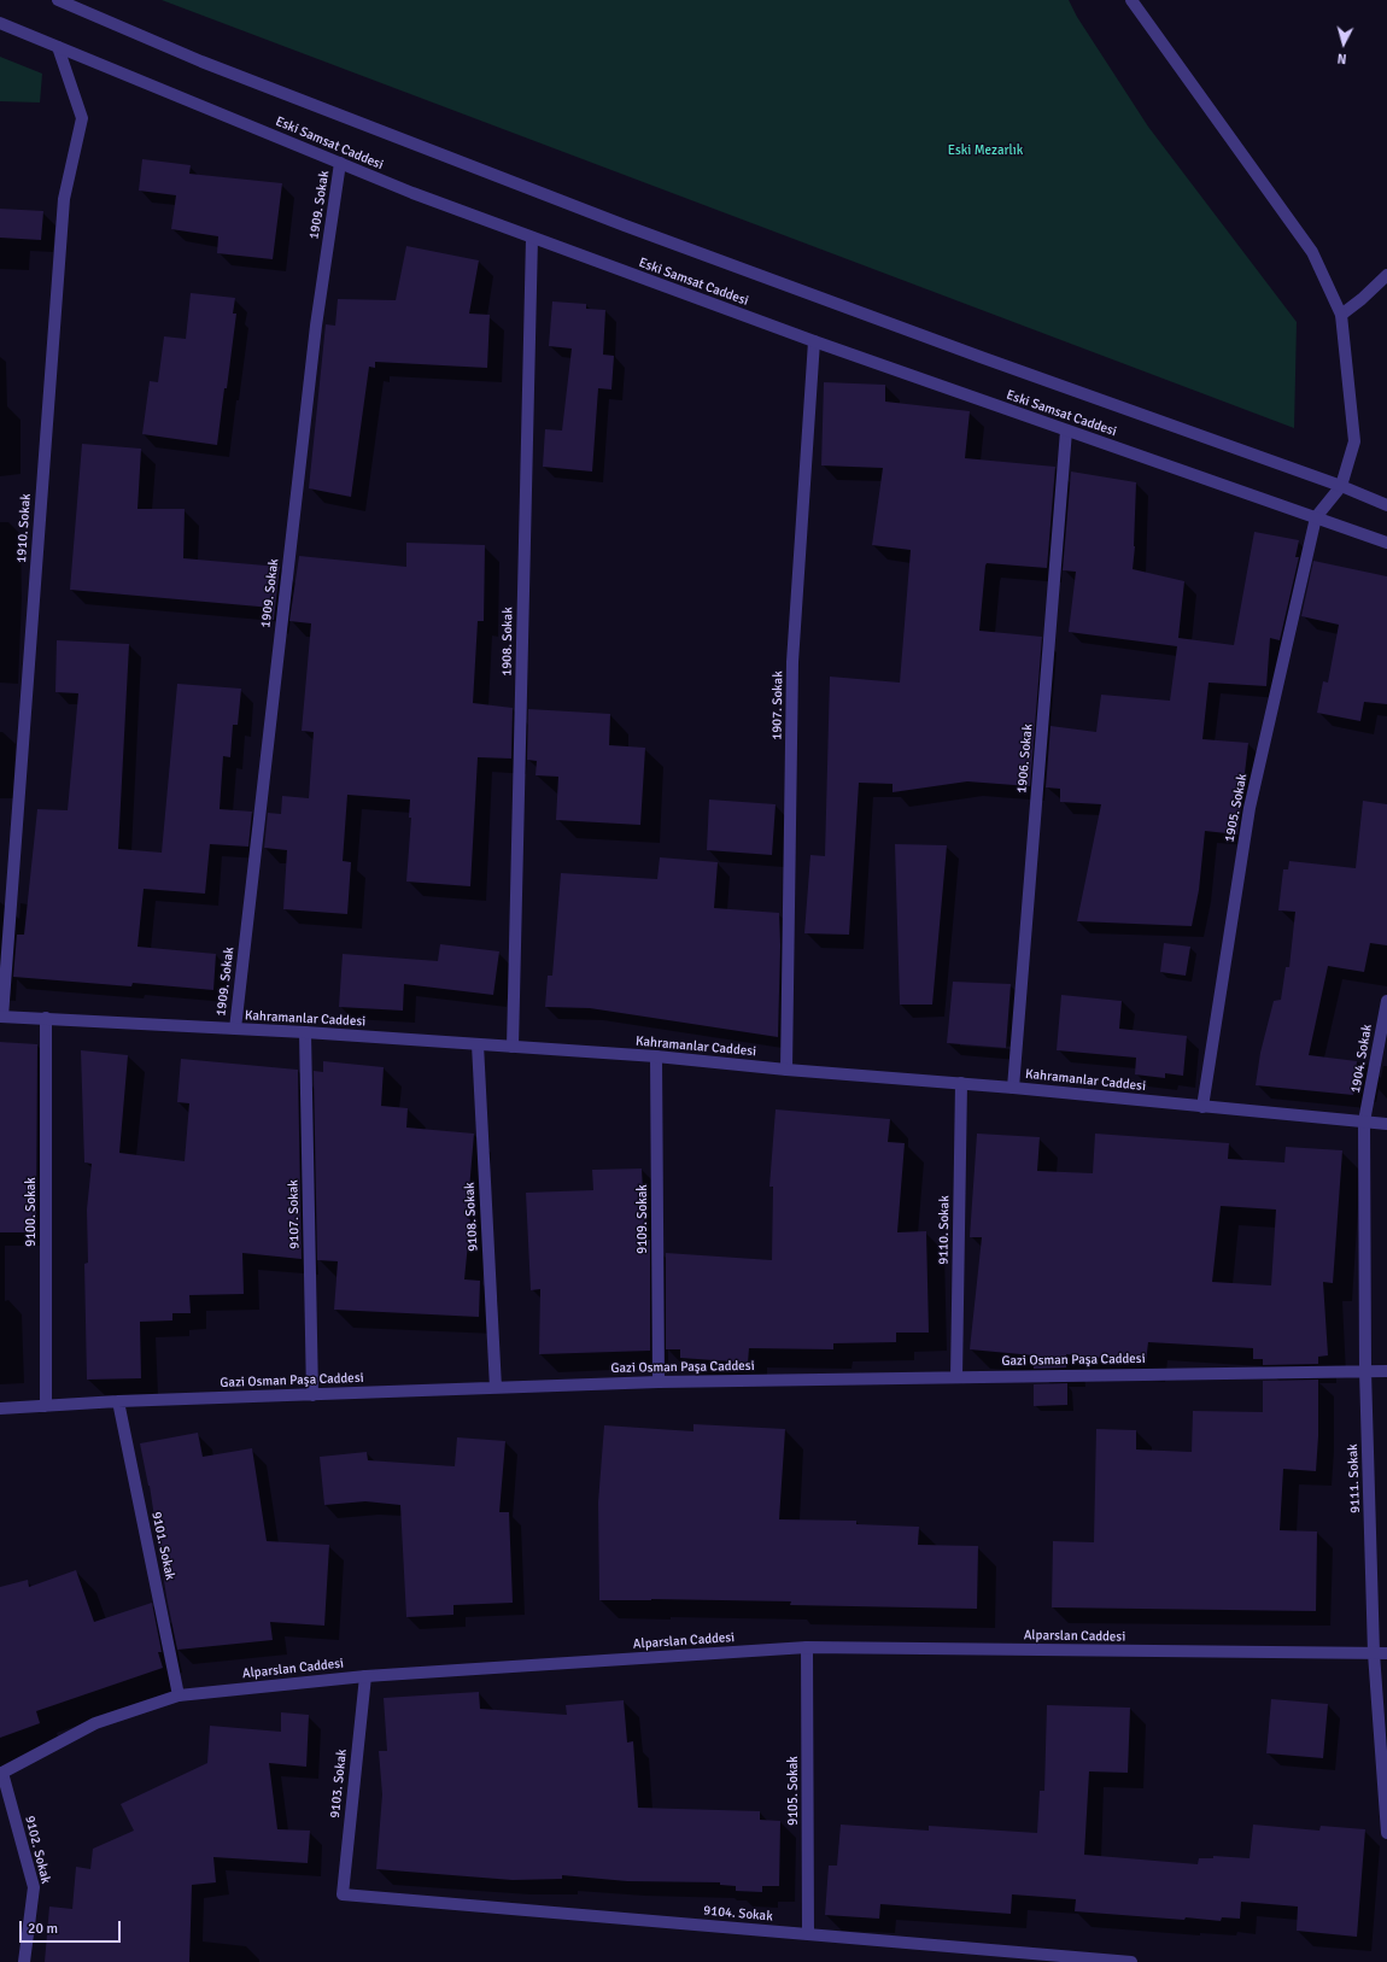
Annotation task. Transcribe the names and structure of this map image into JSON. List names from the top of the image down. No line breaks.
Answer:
{"streets":{"street":["Eski Samsat Caddesi","1909. Sokak","1910. Sokak","1908. Sokak","1907. Sokak","1906. Sokak","1905. Sokak","Kahramanlar Caddesi","1904. Sokak","9100. Sokak","9107. Sokak","9108. Sokak","9109. Sokak","9110. Sokak","Gazi Osman Paşa Caddesi","9111. Sokak","9101. Sokak","Alparslan Caddesi","9103. Sokak","9105. Sokak","9102. Sokak","9104. Sokak"]},"crossings":[["Eski Samsat Caddesi","1909. Sokak"],["Eski Samsat Caddesi","1910. Sokak"],["Eski Samsat Caddesi","1908. Sokak"],["Eski Samsat Caddesi","1907. Sokak"],["Eski Samsat Caddesi","1906. Sokak"],["Eski Samsat Caddesi","1905. Sokak"],["1909. Sokak","Kahramanlar Caddesi"],["1910. Sokak","Kahramanlar Caddesi"],["1908. Sokak","Kahramanlar Caddesi"],["1907. Sokak","Kahramanlar Caddesi"],["1906. Sokak","Kahramanlar Caddesi"],["1905. Sokak","Kahramanlar Caddesi"],["Kahramanlar Caddesi","1904. Sokak"],["Kahramanlar Caddesi","9100. Sokak"],["Kahramanlar Caddesi","9107. Sokak"],["Kahramanlar Caddesi","9108. Sokak"],["Kahramanlar Caddesi","9109. Sokak"],["Kahramanlar Caddesi","9110. Sokak"],["Kahramanlar Caddesi","9111. Sokak"],["1904. Sokak","9111. Sokak"],["9100. Sokak","Gazi Osman Paşa Caddesi"],["9107. Sokak","Gazi Osman Paşa Caddesi"],["9108. Sokak","Gazi Osman Paşa Caddesi"],["9109. Sokak","Gazi Osman Paşa Caddesi"],["9110. Sokak","Gazi Osman Paşa Caddesi"],["Gazi Osman Paşa Caddesi","9111. Sokak"],["Gazi Osman Paşa Caddesi","9101. Sokak"],["9111. Sokak","Alparslan Caddesi"],["9101. Sokak","Alparslan Caddesi"],["Alparslan Caddesi","9103. Sokak"],["Alparslan Caddesi","9105. Sokak"],["Alparslan Caddesi","9102. Sokak"],["9103. Sokak","9104. Sokak"],["9105. Sokak","9104. Sokak"]],"parks":["Eski Mezarlık"],"scale_bar":"20 m","north":"bottom"}
